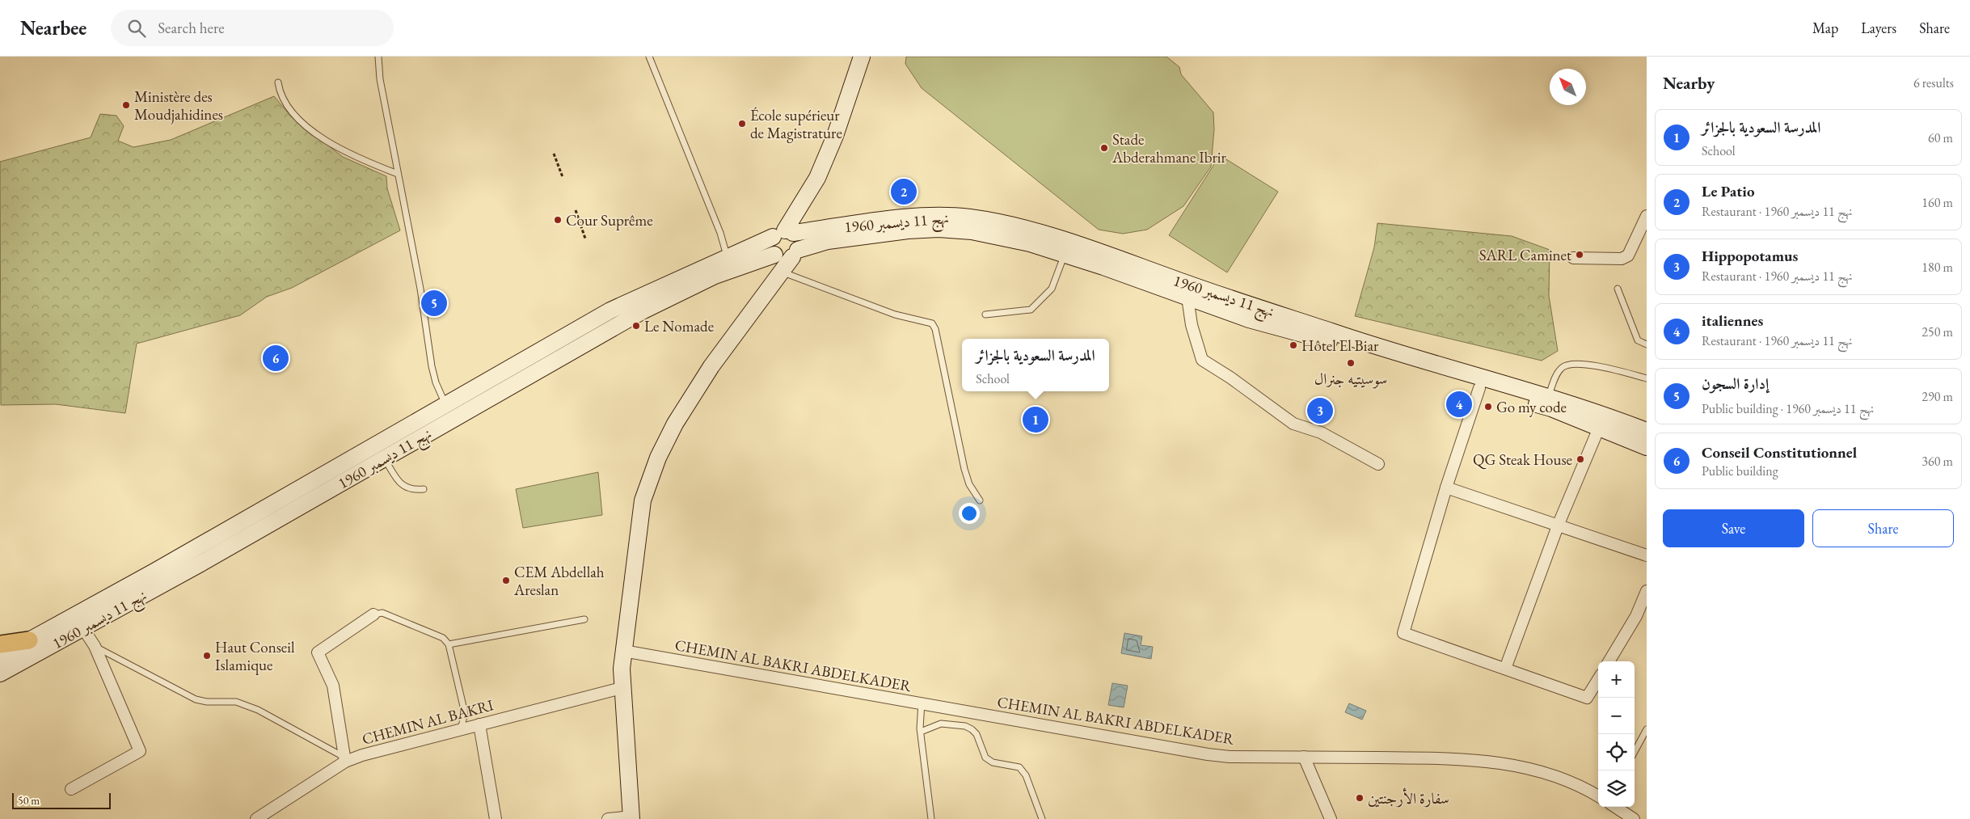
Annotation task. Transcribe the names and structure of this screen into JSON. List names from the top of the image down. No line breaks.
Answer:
{"streets":{"main road":["نهج 11 ديسمبر 1960"],"street":["CHEMIN AL BAKRI ABDELKADER","CHEMIN AL BAKRI"]},"places":["Ministère des Moudjahidines","École supérieur de Magistrature","Stade Abderahmane Ibrir","Cour Suprême","SARL Caminet","Le Nomade","Hôtel El Biar","سوسيتيه جنرال","Go my code","QG Steak House","CEM Abdellah Areslan","Haut Conseil Islamique","سفارة الأرجنتين"],"scale_bar":"50 m","north":"top left","page":{"header":"Nearbee","search":"Search here","nav":["Map","Layers","Share"],"heading":["Nearby","6 results"],"list":[{"mark":"1","name":"المدرسة السعودية بالجزائر","note":"School","value":"60 m"},{"mark":"2","name":"Le Patio","note":"Restaurant · نهج 11 ديسمبر 1960","value":"160 m"},{"mark":"3","name":"Hippopotamus","note":"Restaurant · نهج 11 ديسمبر 1960","value":"180 m"},{"mark":"4","name":"italiennes","note":"Restaurant · نهج 11 ديسمبر 1960","value":"250 m"},{"mark":"5","name":"إدارة السجون","note":"Public building · نهج 11 ديسمبر 1960","value":"290 m"},{"mark":"6","name":"Conseil Constitutionnel","note":"Public building","value":"360 m"}],"pins":["2","5","6","4","3","1"],"popup":["المدرسة السعودية بالجزائر","School"],"buttons":["Save","Share"],"map_buttons":["+","−"],"scale":"50 m"}}
